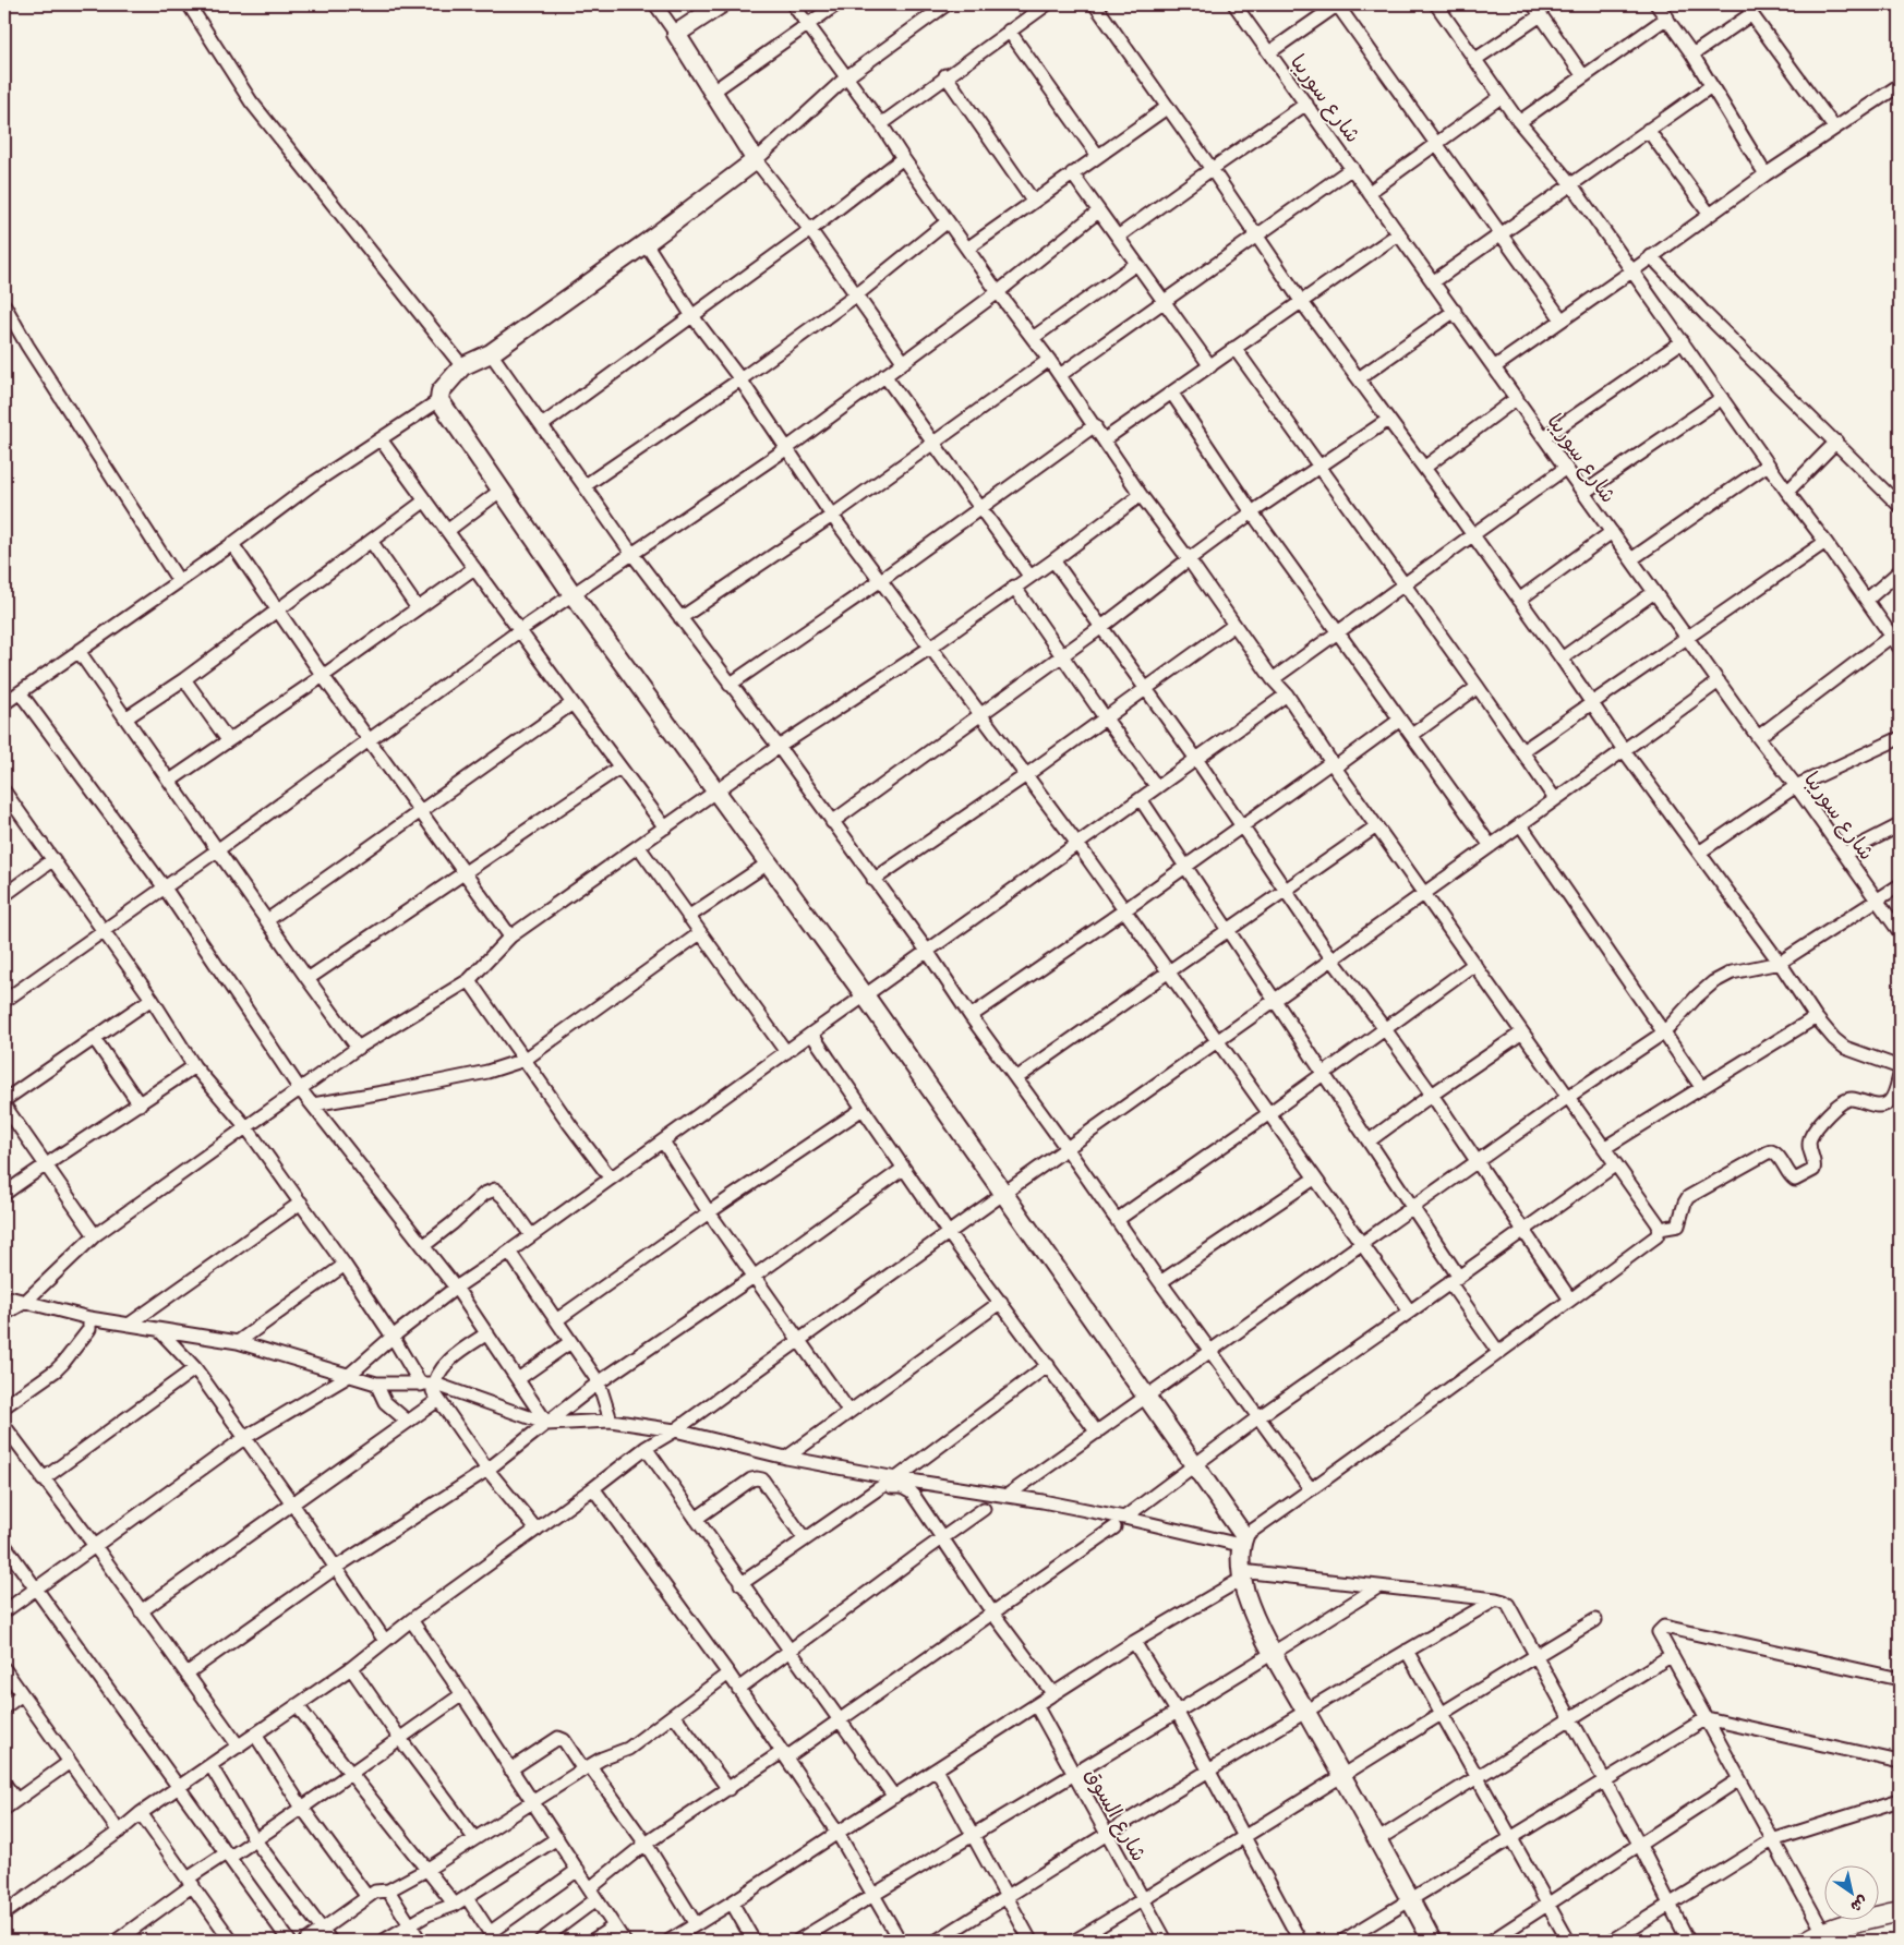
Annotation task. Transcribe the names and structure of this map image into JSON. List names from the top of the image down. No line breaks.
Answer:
{"streets":{"street":["شارع سوريبا","شارع السوق"]},"north":"bottom right"}
